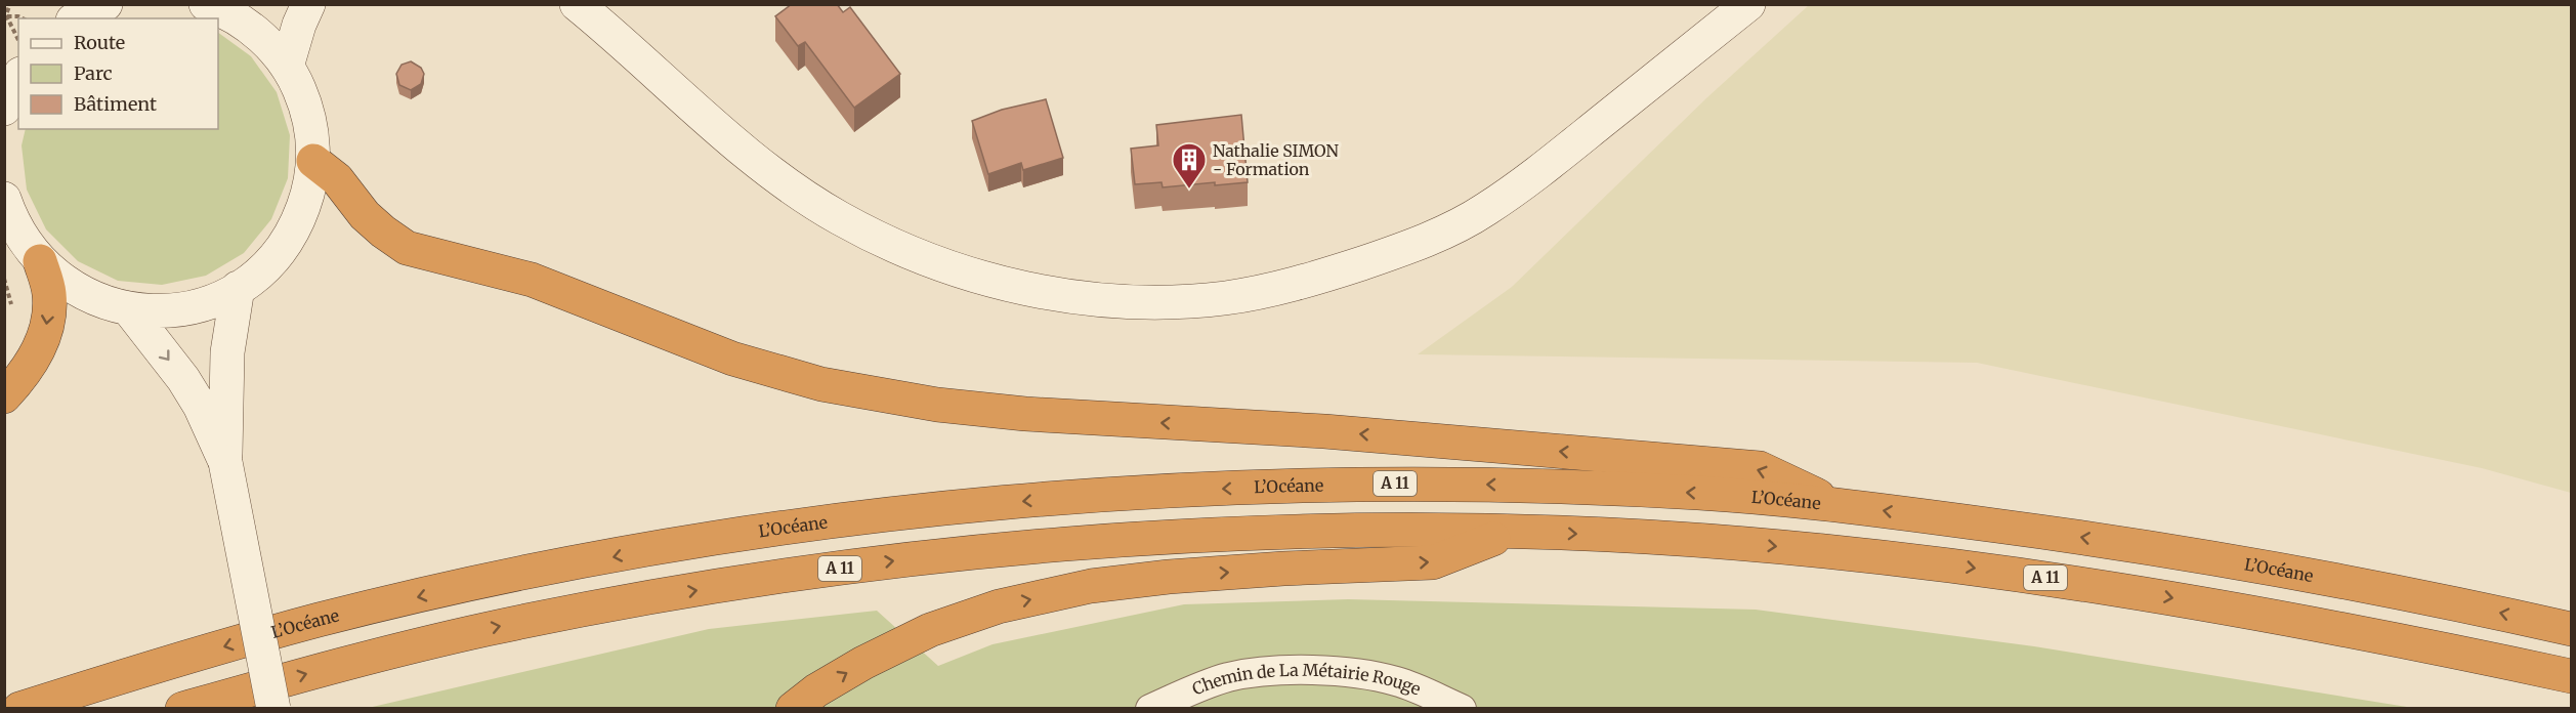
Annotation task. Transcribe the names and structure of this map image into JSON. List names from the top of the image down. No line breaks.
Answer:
{"streets":{"highway":["A 11","L’Océane"],"street":["Chemin de La Métairie Rouge"]},"places":{"building":["Nathalie SIMON - Formation"]},"legend":["Route","Parc","Bâtiment"]}
